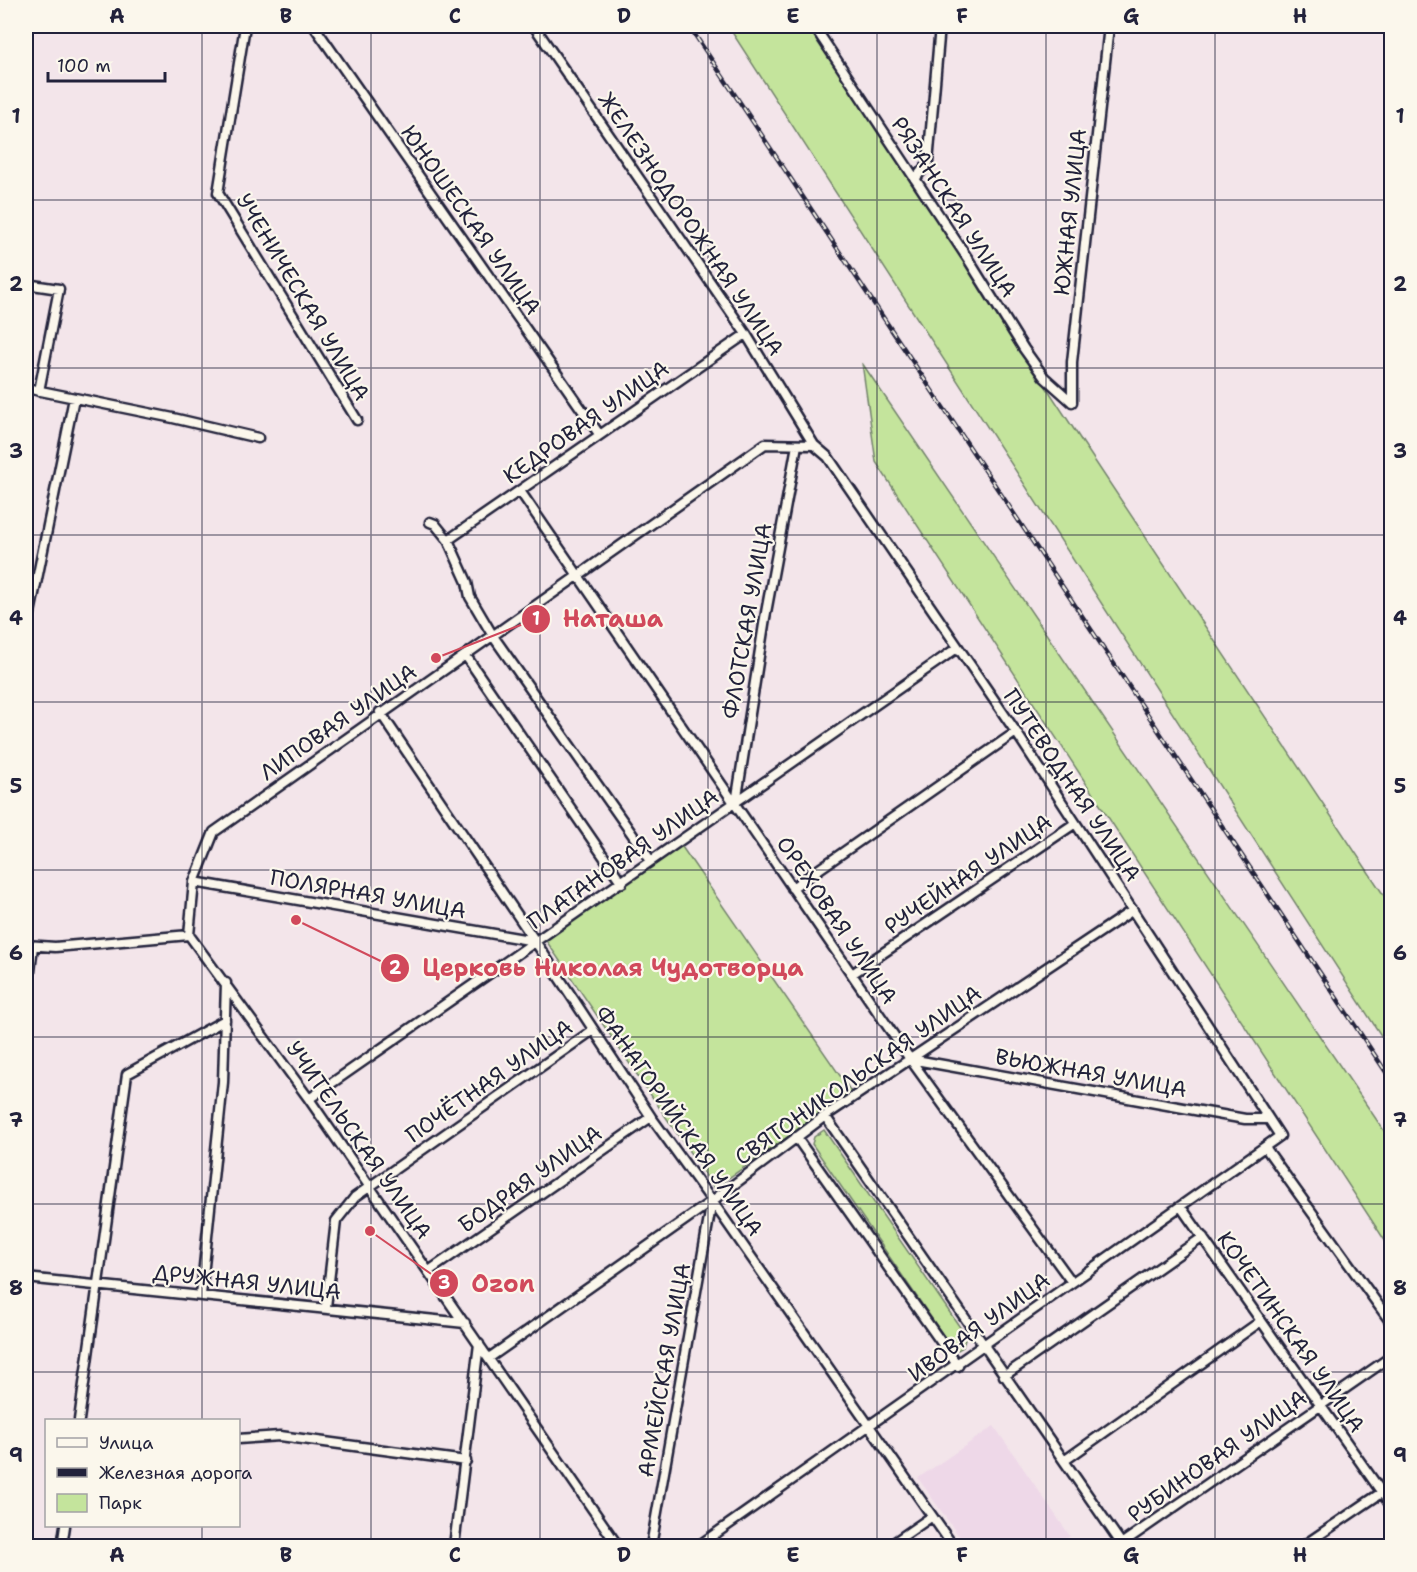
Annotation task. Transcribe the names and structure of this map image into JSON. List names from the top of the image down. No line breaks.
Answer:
{"streets":{"street":["РЯЗАНСКАЯ УЛИЦА","ЮЖНАЯ УЛИЦА","ЮНОШЕСКАЯ УЛИЦА","ЖЕЛЕЗНОДОРОЖНАЯ УЛИЦА","УЧЕНИЧЕСКАЯ УЛИЦА","КЕДРОВАЯ УЛИЦА","ФЛОТСКАЯ УЛИЦА","ЛИПОВАЯ УЛИЦА","ПУТЕВОДНАЯ УЛИЦА","ПЛАТАНОВАЯ УЛИЦА","РУЧЕЙНАЯ УЛИЦА","ПОЛЯРНАЯ УЛИЦА","ОРЕХОВАЯ УЛИЦА","ВЬЮЖНАЯ УЛИЦА","СВЯТОНИКОЛЬСКАЯ УЛИЦА","ПОЧЁТНАЯ УЛИЦА","ФАНАГОРИЙСКАЯ УЛИЦА","УЧИТЕЛЬСКАЯ УЛИЦА","БОДРАЯ УЛИЦА","ДРУЖНАЯ УЛИЦА","ИВОВАЯ УЛИЦА","КОЧЕТИНСКАЯ УЛИЦА","АРМЕЙСКАЯ УЛИЦА","РУБИНОВАЯ УЛИЦА"]},"crossings":[["РЯЗАНСКАЯ УЛИЦА","ЮЖНАЯ УЛИЦА"],["ЮНОШЕСКАЯ УЛИЦА","КЕДРОВАЯ УЛИЦА"],["ЖЕЛЕЗНОДОРОЖНАЯ УЛИЦА","КЕДРОВАЯ УЛИЦА"],["ЖЕЛЕЗНОДОРОЖНАЯ УЛИЦА","ПУТЕВОДНАЯ УЛИЦА"],["КЕДРОВАЯ УЛИЦА","ОРЕХОВАЯ УЛИЦА"],["ФЛОТСКАЯ УЛИЦА","ЛИПОВАЯ УЛИЦА"],["ФЛОТСКАЯ УЛИЦА","ПЛАТАНОВАЯ УЛИЦА"],["ФЛОТСКАЯ УЛИЦА","ОРЕХОВАЯ УЛИЦА"],["ЛИПОВАЯ УЛИЦА","ПОЛЯРНАЯ УЛИЦА"],["ЛИПОВАЯ УЛИЦА","ОРЕХОВАЯ УЛИЦА"],["ЛИПОВАЯ УЛИЦА","ФАНАГОРИЙСКАЯ УЛИЦА"],["ЛИПОВАЯ УЛИЦА","УЧИТЕЛЬСКАЯ УЛИЦА"],["ПУТЕВОДНАЯ УЛИЦА","ПЛАТАНОВАЯ УЛИЦА"],["ПУТЕВОДНАЯ УЛИЦА","РУЧЕЙНАЯ УЛИЦА"],["ПУТЕВОДНАЯ УЛИЦА","ВЬЮЖНАЯ УЛИЦА"],["ПУТЕВОДНАЯ УЛИЦА","СВЯТОНИКОЛЬСКАЯ УЛИЦА"],["ПУТЕВОДНАЯ УЛИЦА","ИВОВАЯ УЛИЦА"],["ПЛАТАНОВАЯ УЛИЦА","ПОЛЯРНАЯ УЛИЦА"],["ПЛАТАНОВАЯ УЛИЦА","ОРЕХОВАЯ УЛИЦА"],["ПЛАТАНОВАЯ УЛИЦА","ФАНАГОРИЙСКАЯ УЛИЦА"],["ПЛАТАНОВАЯ УЛИЦА","УЧИТЕЛЬСКАЯ УЛИЦА"],["РУЧЕЙНАЯ УЛИЦА","ОРЕХОВАЯ УЛИЦА"],["ПОЛЯРНАЯ УЛИЦА","ФАНАГОРИЙСКАЯ УЛИЦА"],["ОРЕХОВАЯ УЛИЦА","ВЬЮЖНАЯ УЛИЦА"],["ОРЕХОВАЯ УЛИЦА","СВЯТОНИКОЛЬСКАЯ УЛИЦА"],["ОРЕХОВАЯ УЛИЦА","ИВОВАЯ УЛИЦА"],["ВЬЮЖНАЯ УЛИЦА","СВЯТОНИКОЛЬСКАЯ УЛИЦА"],["СВЯТОНИКОЛЬСКАЯ УЛИЦА","ФАНАГОРИЙСКАЯ УЛИЦА"],["СВЯТОНИКОЛЬСКАЯ УЛИЦА","УЧИТЕЛЬСКАЯ УЛИЦА"],["СВЯТОНИКОЛЬСКАЯ УЛИЦА","АРМЕЙСКАЯ УЛИЦА"],["ПОЧЁТНАЯ УЛИЦА","ФАНАГОРИЙСКАЯ УЛИЦА"],["ПОЧЁТНАЯ УЛИЦА","УЧИТЕЛЬСКАЯ УЛИЦА"],["ПОЧЁТНАЯ УЛИЦА","ДРУЖНАЯ УЛИЦА"],["ФАНАГОРИЙСКАЯ УЛИЦА","БОДРАЯ УЛИЦА"],["ФАНАГОРИЙСКАЯ УЛИЦА","ИВОВАЯ УЛИЦА"],["ФАНАГОРИЙСКАЯ УЛИЦА","АРМЕЙСКАЯ УЛИЦА"],["УЧИТЕЛЬСКАЯ УЛИЦА","БОДРАЯ УЛИЦА"],["УЧИТЕЛЬСКАЯ УЛИЦА","ДРУЖНАЯ УЛИЦА"],["ИВОВАЯ УЛИЦА","КОЧЕТИНСКАЯ УЛИЦА"],["КОЧЕТИНСКАЯ УЛИЦА","РУБИНОВАЯ УЛИЦА"]],"places":["Наташа","Церковь Николая Чудотворца","Ozon"],"legend":["Улица","Железная дорога","Парк"],"scale_bar":"100 m","grid":{"columns":["A","B","C","D","E","F","G","H"],"rows":["1","2","3","4","5","6","7","8","9"]}}
